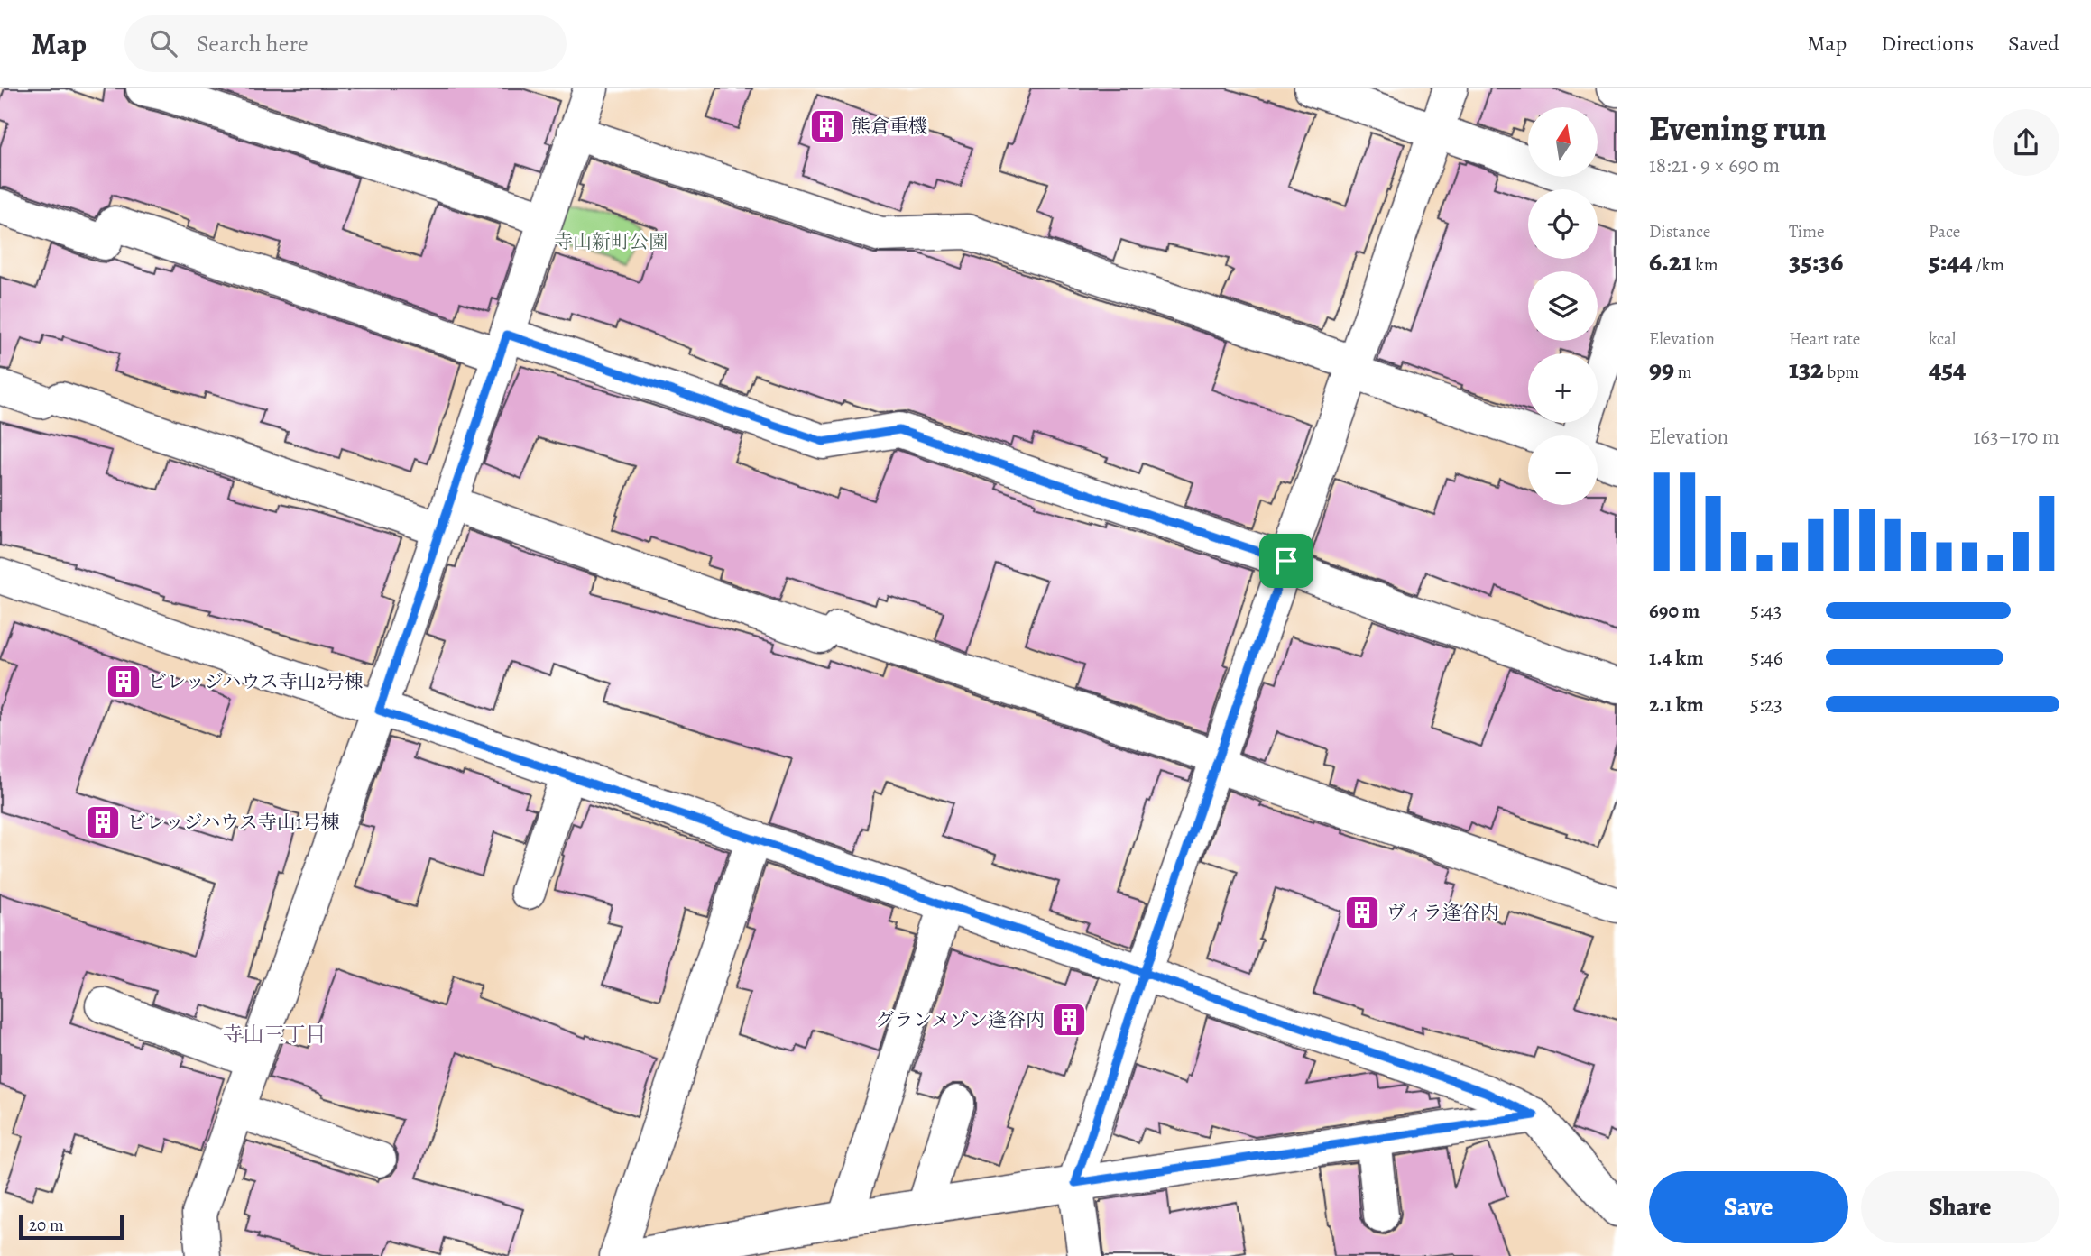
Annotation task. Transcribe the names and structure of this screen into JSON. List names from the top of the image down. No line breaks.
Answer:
{"districts":["寺山三丁目"],"parks":["寺山新町公園"],"places":{"building":["熊倉重機","ビレッジハウス寺山2号棟","ビレッジハウス寺山1号棟","ヴィラ逢谷内","グランメゾン逢谷内"]},"scale_bar":"20 m","north":"top","page":{"header":"Map","search":"Search here","nav":["Map","Directions","Saved"],"heading":["Evening run","18:21 · 9 × 690 m"],"map_buttons":["+","−"],"stats":[["Distance","6.21 km"],["Time","35:36"],["Pace","5:44 /km"],["Elevation","99 m"],["Heart rate","132 bpm"],["kcal","454"]],"chart":["Elevation","163–170 m"],"list":[{"name":"690 m","note":"5:43"},{"name":"1.4 km","note":"5:46"},{"name":"2.1 km","note":"5:23"}],"buttons":["Save","Share"],"scale":"20 m"}}
